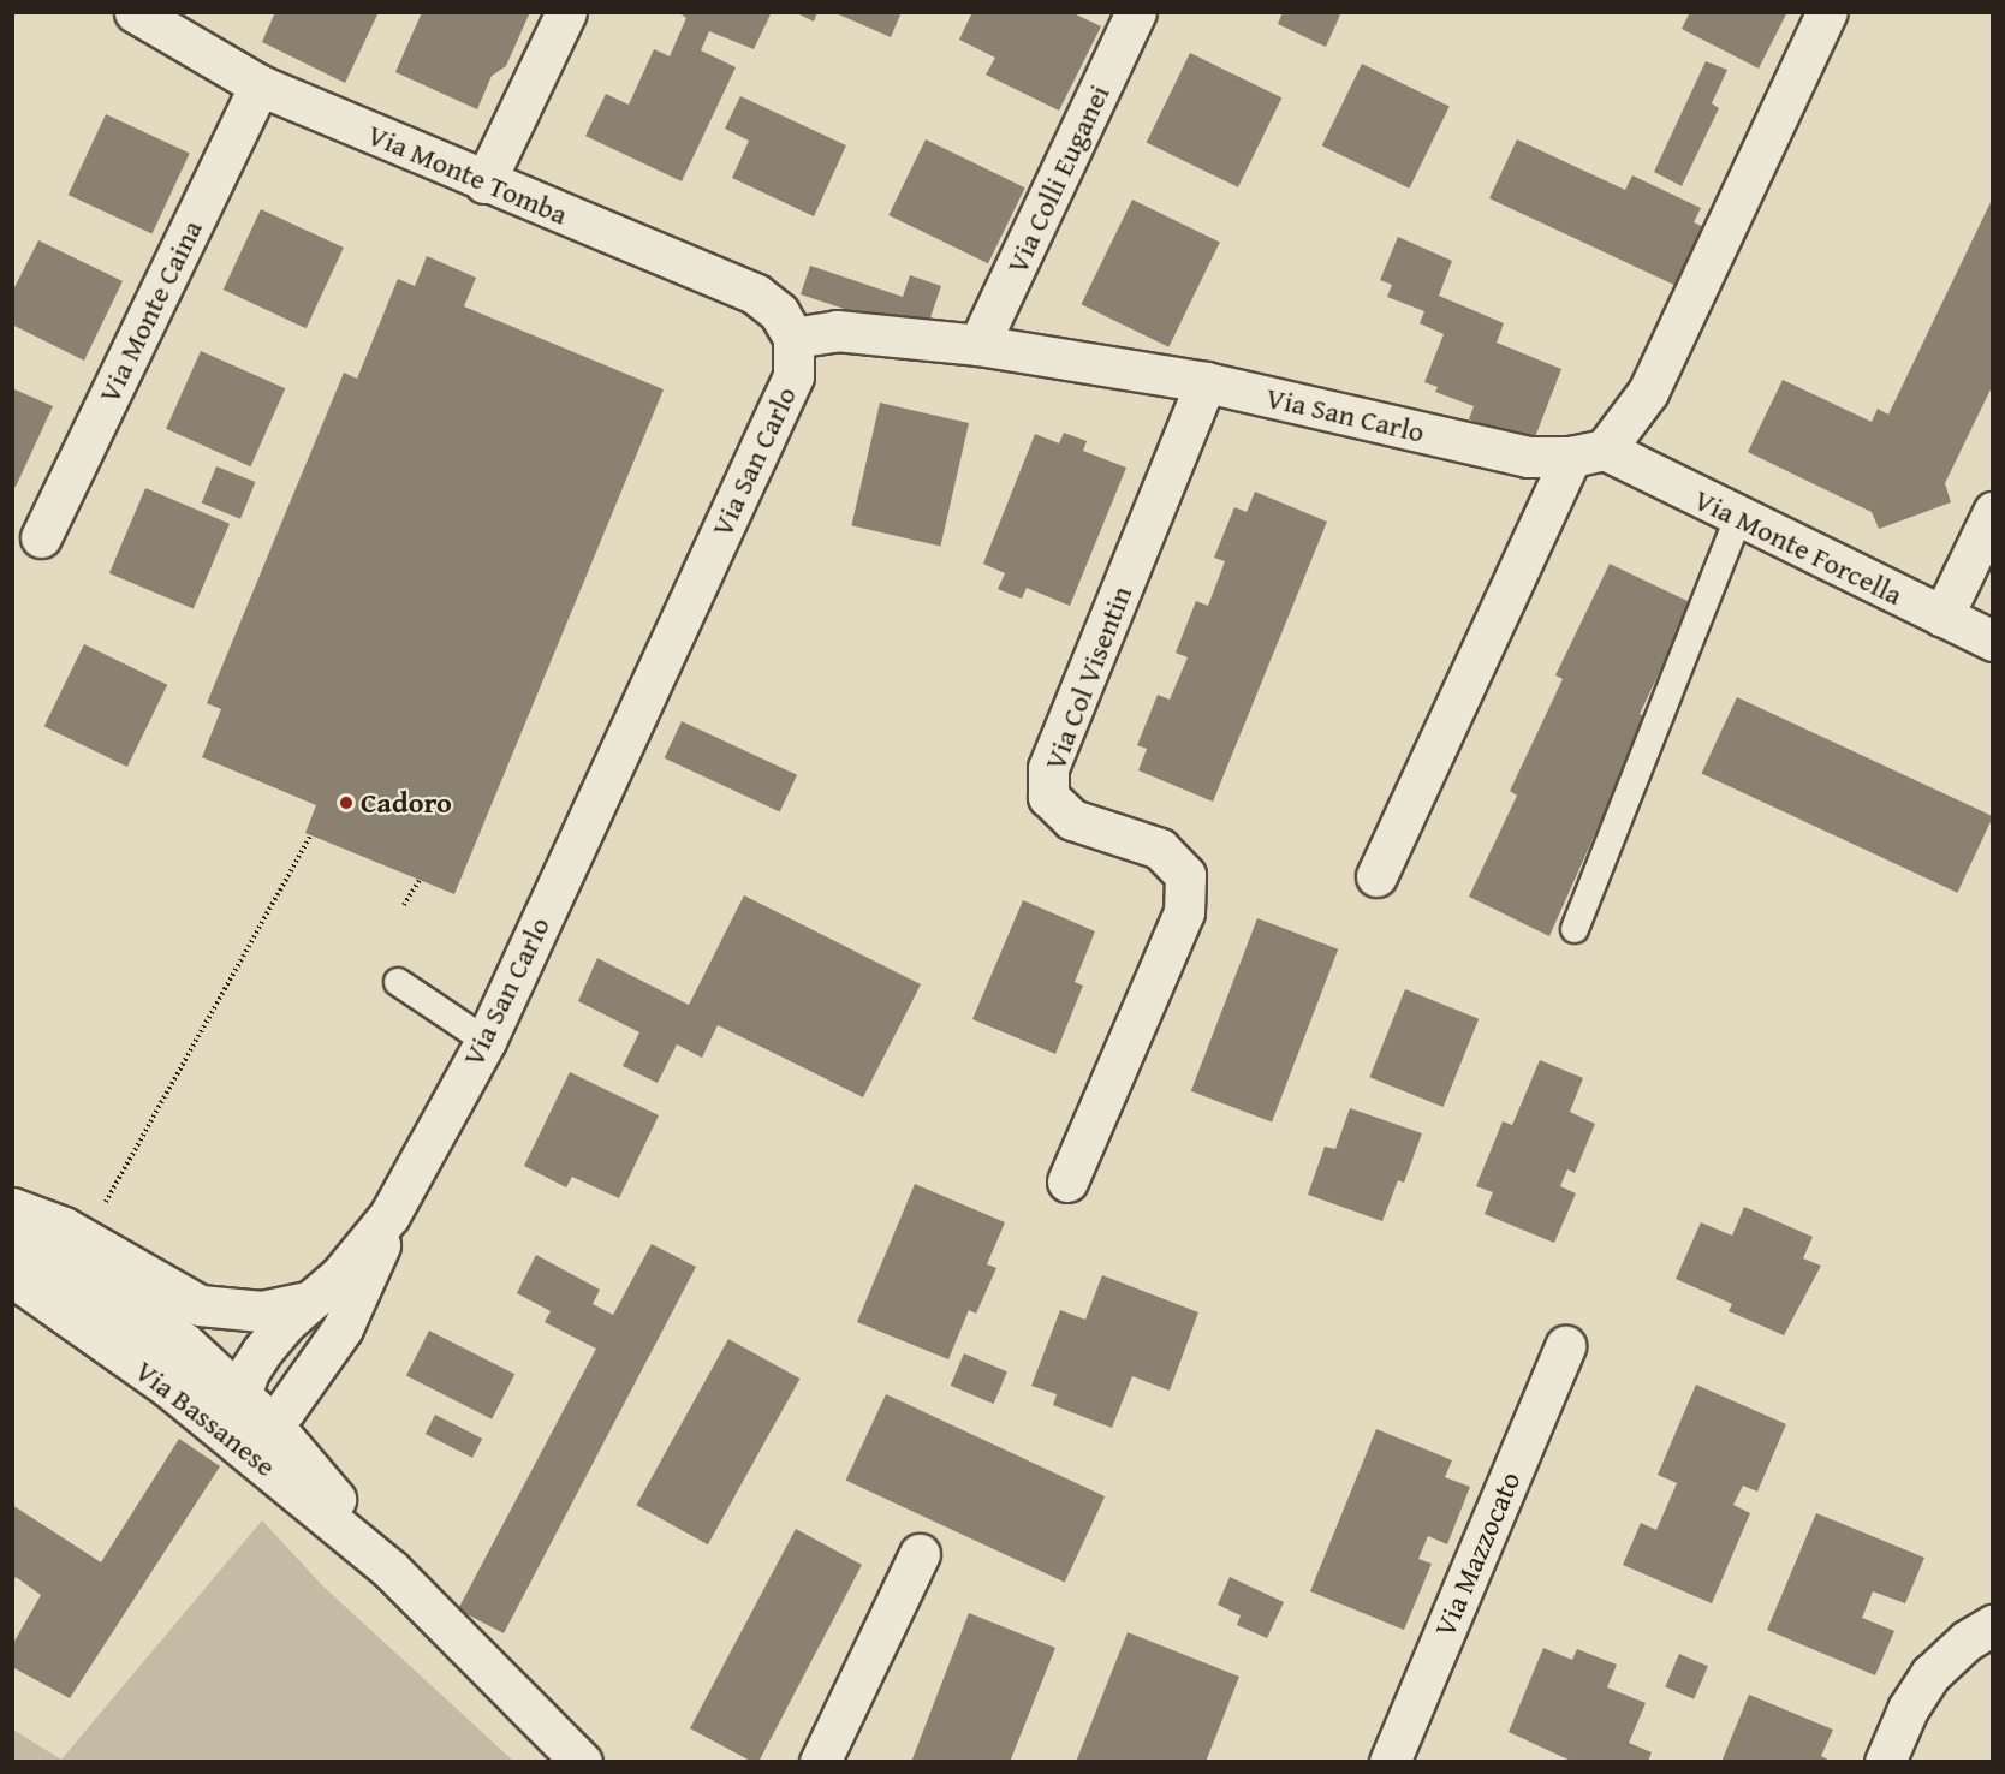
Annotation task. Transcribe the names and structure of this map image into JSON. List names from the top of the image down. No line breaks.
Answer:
{"streets":{"street":["Via Monte Tomba","Via Colli Euganei","Via Monte Caina","Via San Carlo","Via Monte Forcella","Via Col Visentin","Via Bassanese","Via Mazzocato"]},"crossings":[["Via Monte Tomba","Via Monte Caina"],["Via Monte Tomba","Via San Carlo"],["Via Colli Euganei","Via San Carlo"],["Via San Carlo","Via Monte Forcella"],["Via San Carlo","Via Col Visentin"],["Via San Carlo","Via Bassanese"]],"places":["Cadoro"]}
